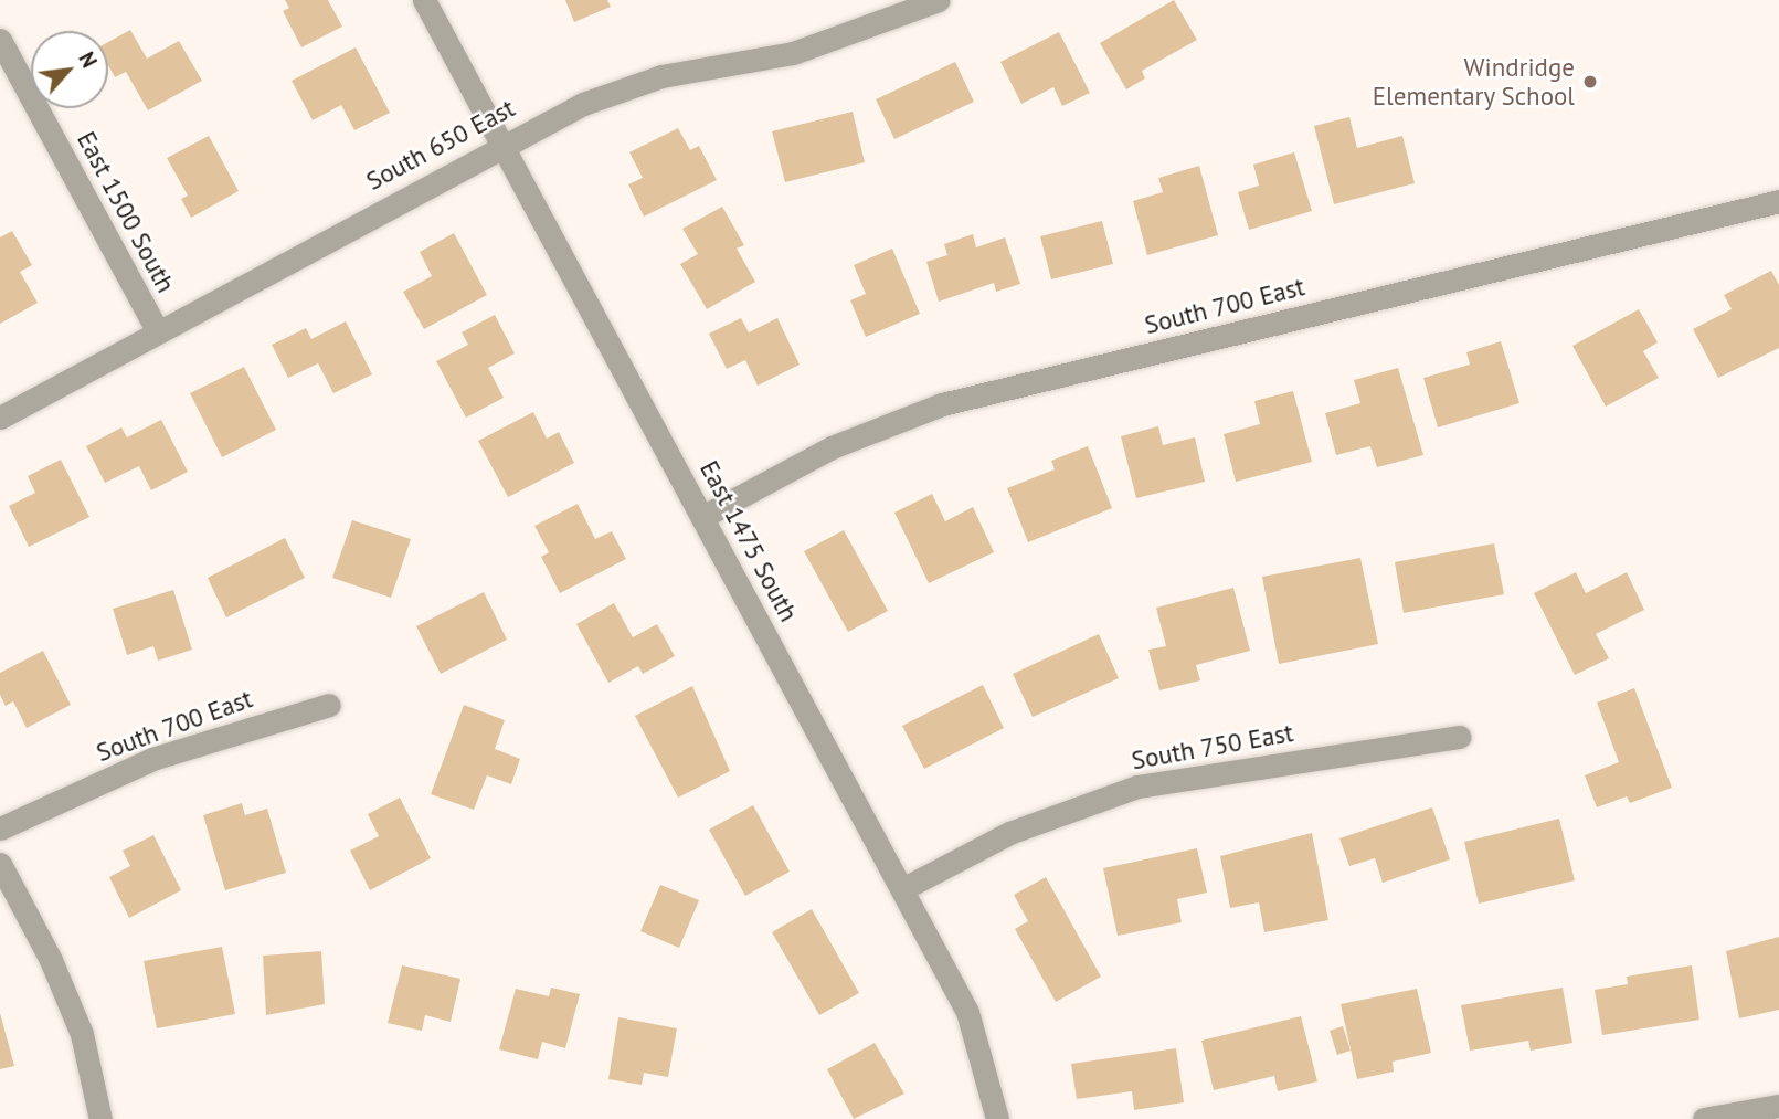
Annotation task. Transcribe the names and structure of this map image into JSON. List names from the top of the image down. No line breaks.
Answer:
{"streets":{"street":["South 650 East","East 1500 South","South 700 East","East 1475 South","South 750 East"]},"crossings":[["South 650 East","East 1500 South"],["South 650 East","East 1475 South"],["South 700 East","East 1475 South"],["East 1475 South","South 750 East"]],"places":["Windridge Elementary School"],"north":"top right"}
